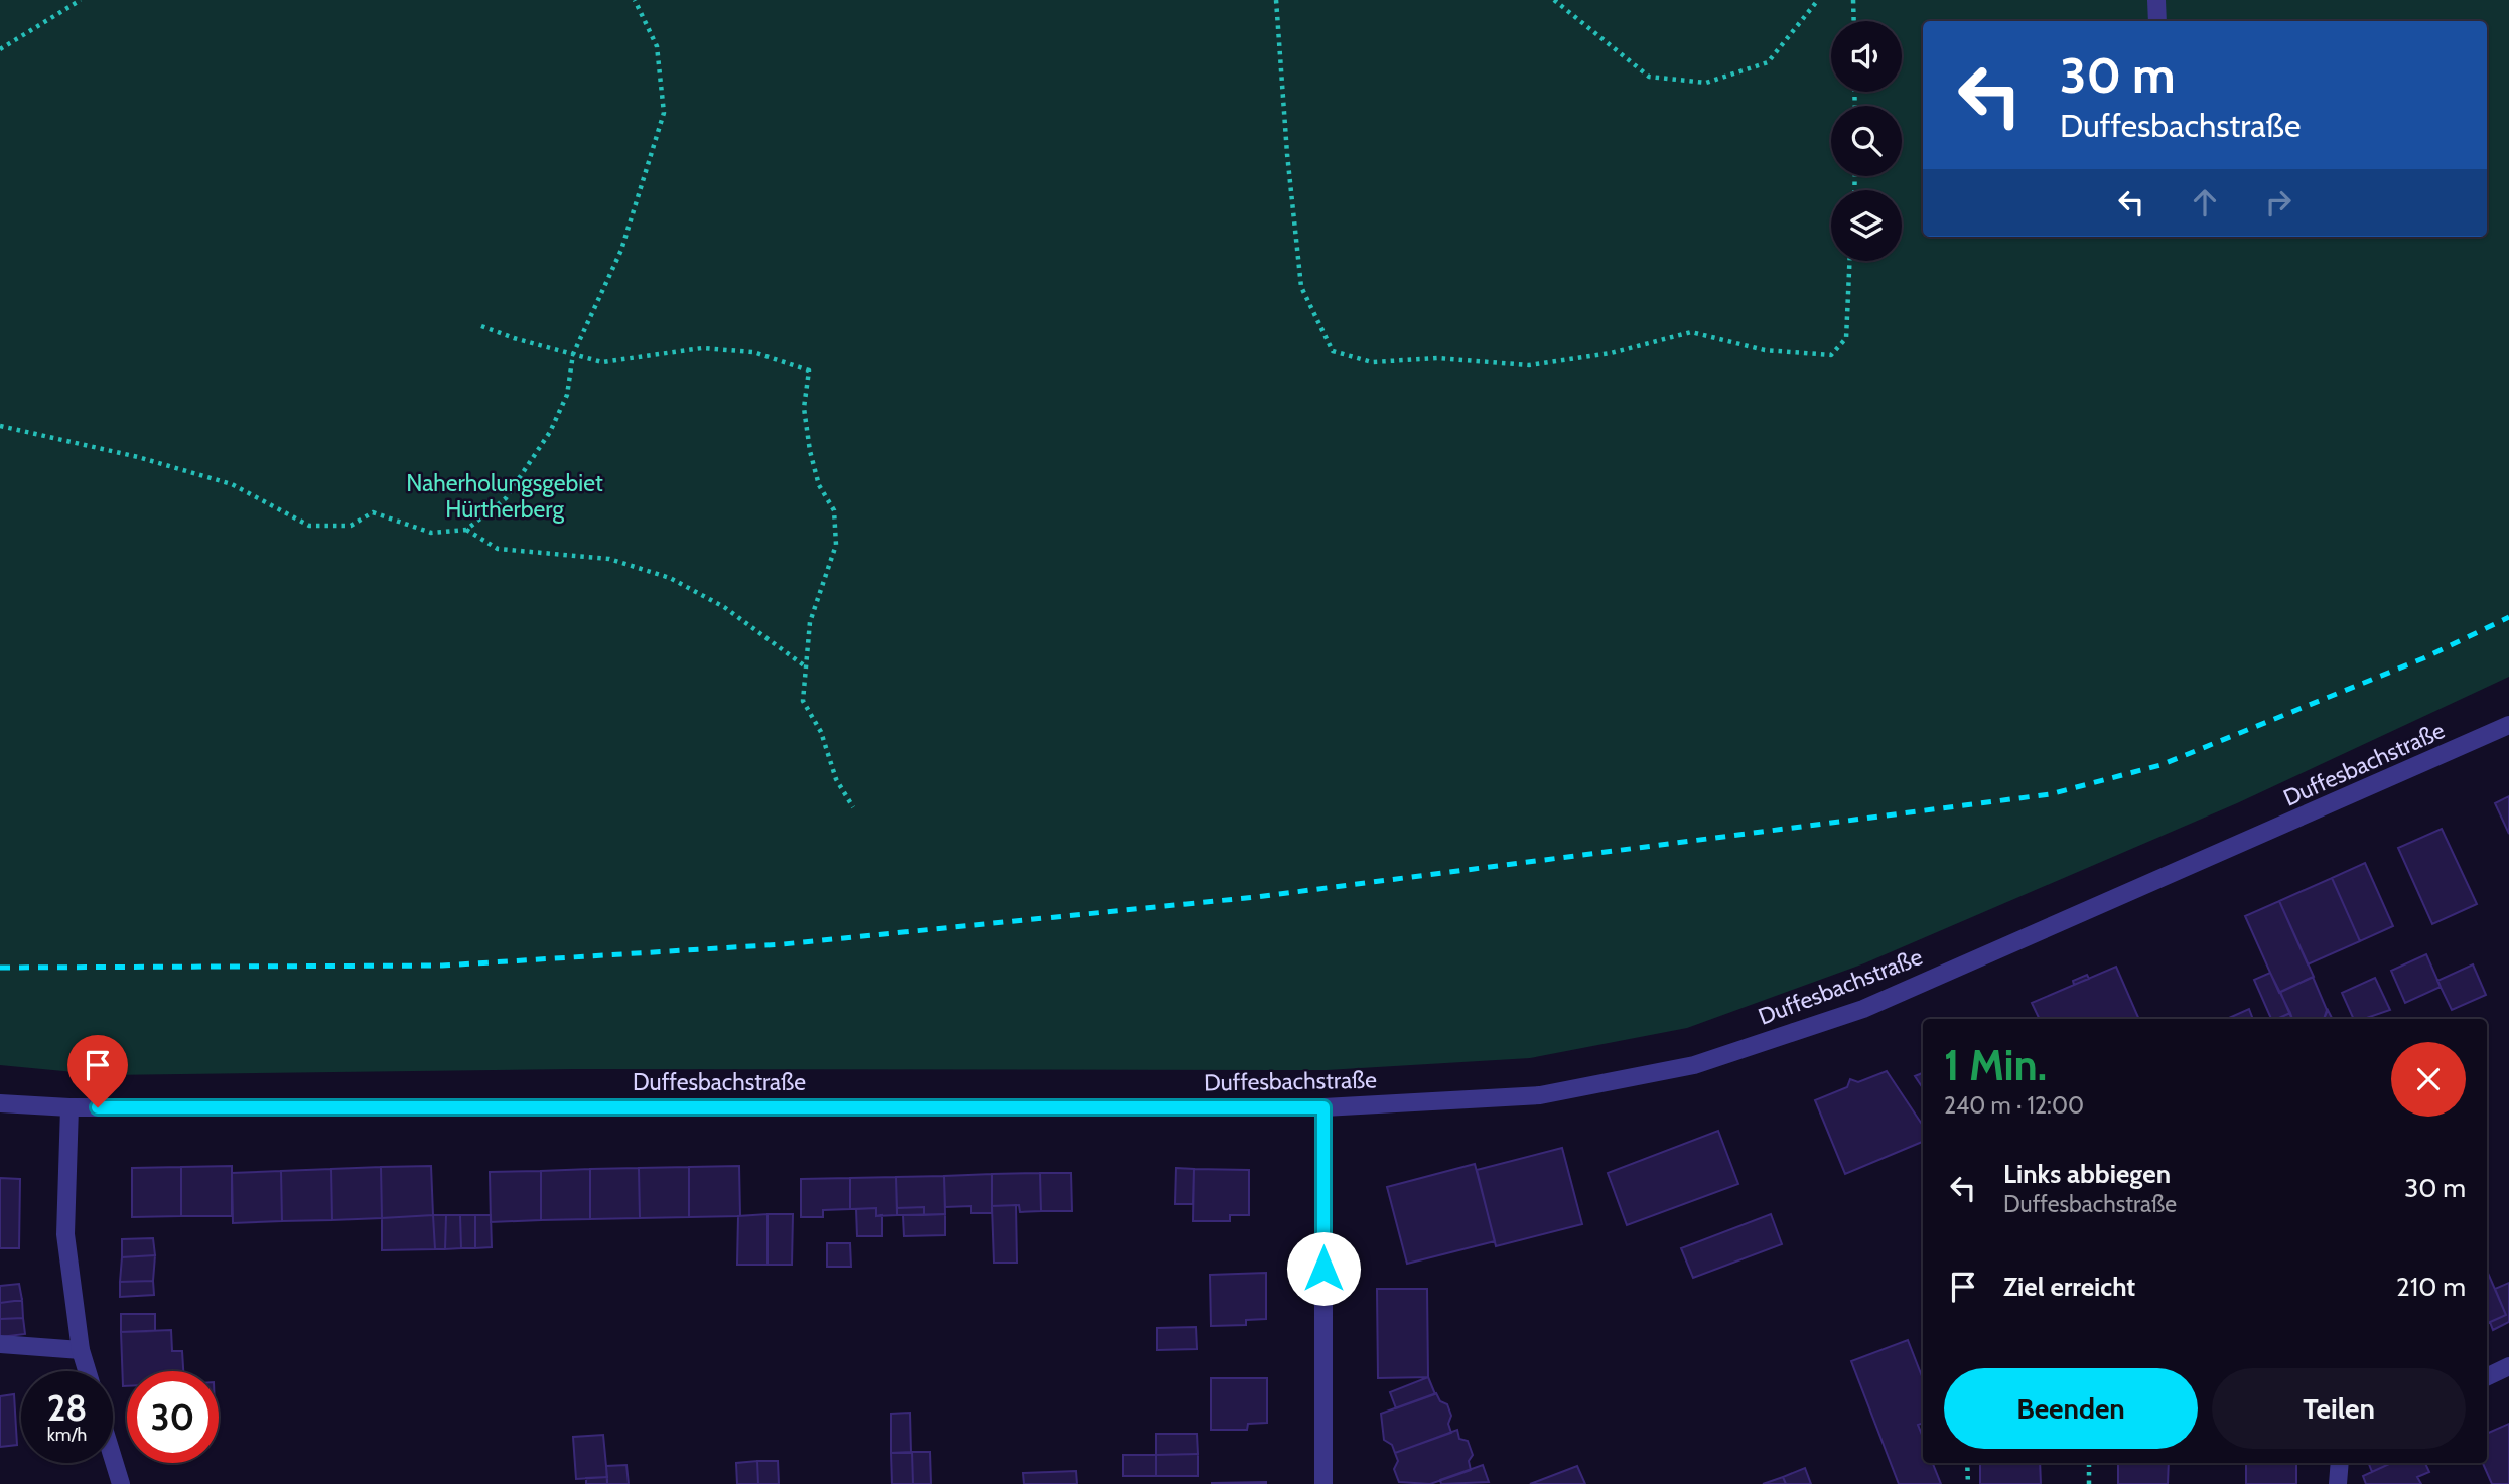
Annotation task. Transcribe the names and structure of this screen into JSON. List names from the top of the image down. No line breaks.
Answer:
{"streets":{"street":["Duffesbachstraße"]},"parks":["Naherholungsgebiet Hürtherberg"],"page":{"turn":["30 m","Duffesbachstraße"],"heading":["1 Min.","240 m · 12:00"],"list":[{"name":"Links abbiegen","note":"Duffesbachstraße","value":"30 m"},{"name":"Ziel erreicht","value":"210 m"}],"buttons":["Beenden","Teilen"],"speed":"28 km/h","limit":"30"}}
